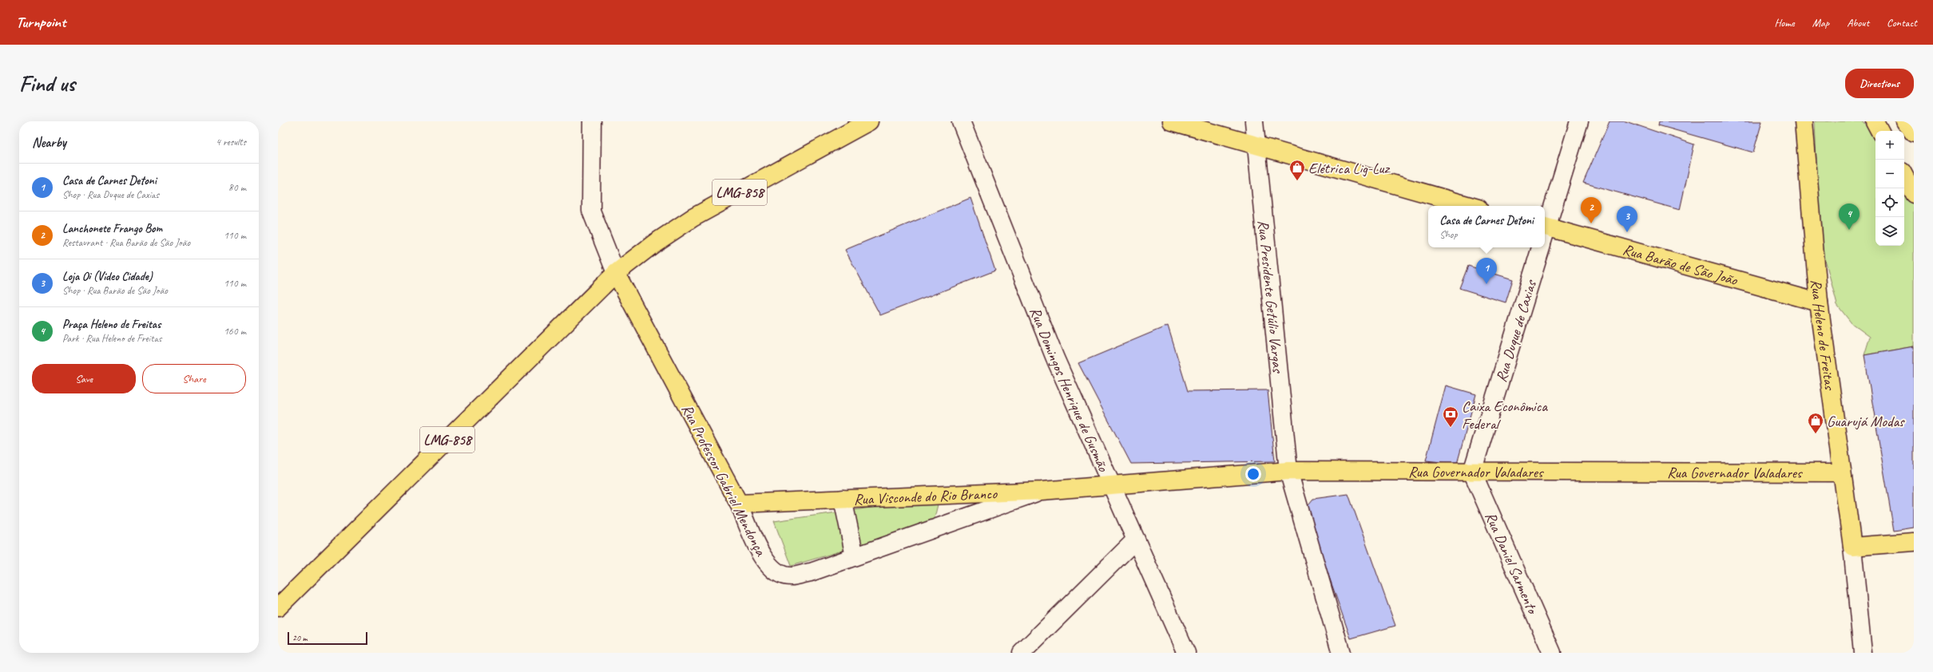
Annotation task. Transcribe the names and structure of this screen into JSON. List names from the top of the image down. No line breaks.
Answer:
{"streets":{"main road":["LMG-858","Rua Barão de São João","Rua Heleno de Freitas","Rua Governador Valadares","Rua Professor Gabriel Mendonça","Rua Visconde do Rio Branco"],"street":["Rua Presidente Getúlio Vargas","Rua Duque de Caxias","Rua Domingos Henrique de Gusmão","Rua Daniel Sarmento"]},"crossings":[["LMG-858","Rua Professor Gabriel Mendonça"],["Rua Barão de São João","Rua Heleno de Freitas"],["Rua Presidente Getúlio Vargas","Rua Governador Valadares"],["Rua Duque de Caxias","Rua Governador Valadares"],["Rua Duque de Caxias","Rua Daniel Sarmento"],["Rua Heleno de Freitas","Rua Governador Valadares"],["Rua Domingos Henrique de Gusmão","Rua Governador Valadares"],["Rua Domingos Henrique de Gusmão","Rua Visconde do Rio Branco"],["Rua Governador Valadares","Rua Visconde do Rio Branco"],["Rua Governador Valadares","Rua Daniel Sarmento"],["Rua Professor Gabriel Mendonça","Rua Visconde do Rio Branco"]],"places":{"shop":["Elétrica Lig-Luz","Guarujá Modas"],"bank":["Caixa Econômica Federal"]},"scale_bar":"20 m","page":{"header":"Turnpoint","nav":["Home","Map","About","Contact"],"buttons":["Directions",["Save","Share"]],"title":"Find us","heading":["Nearby","4 results"],"map_buttons":["+","−"],"list":[{"mark":"1","name":"Casa de Carnes Detoni","note":"Shop · Rua Duque de Caxias","value":"80 m"},{"mark":"2","name":"Lanchonete Frango Bom","note":"Restaurant · Rua Barão de São João","value":"110 m"},{"mark":"3","name":"Loja Oi (Video Cidade)","note":"Shop · Rua Barão de São João","value":"110 m"},{"mark":"4","name":"Praça Heleno de Freitas","note":"Park · Rua Heleno de Freitas","value":"160 m"}],"pins":["2","4","3","1"],"popup":["Casa de Carnes Detoni","Shop"],"scale":"20 m"}}
